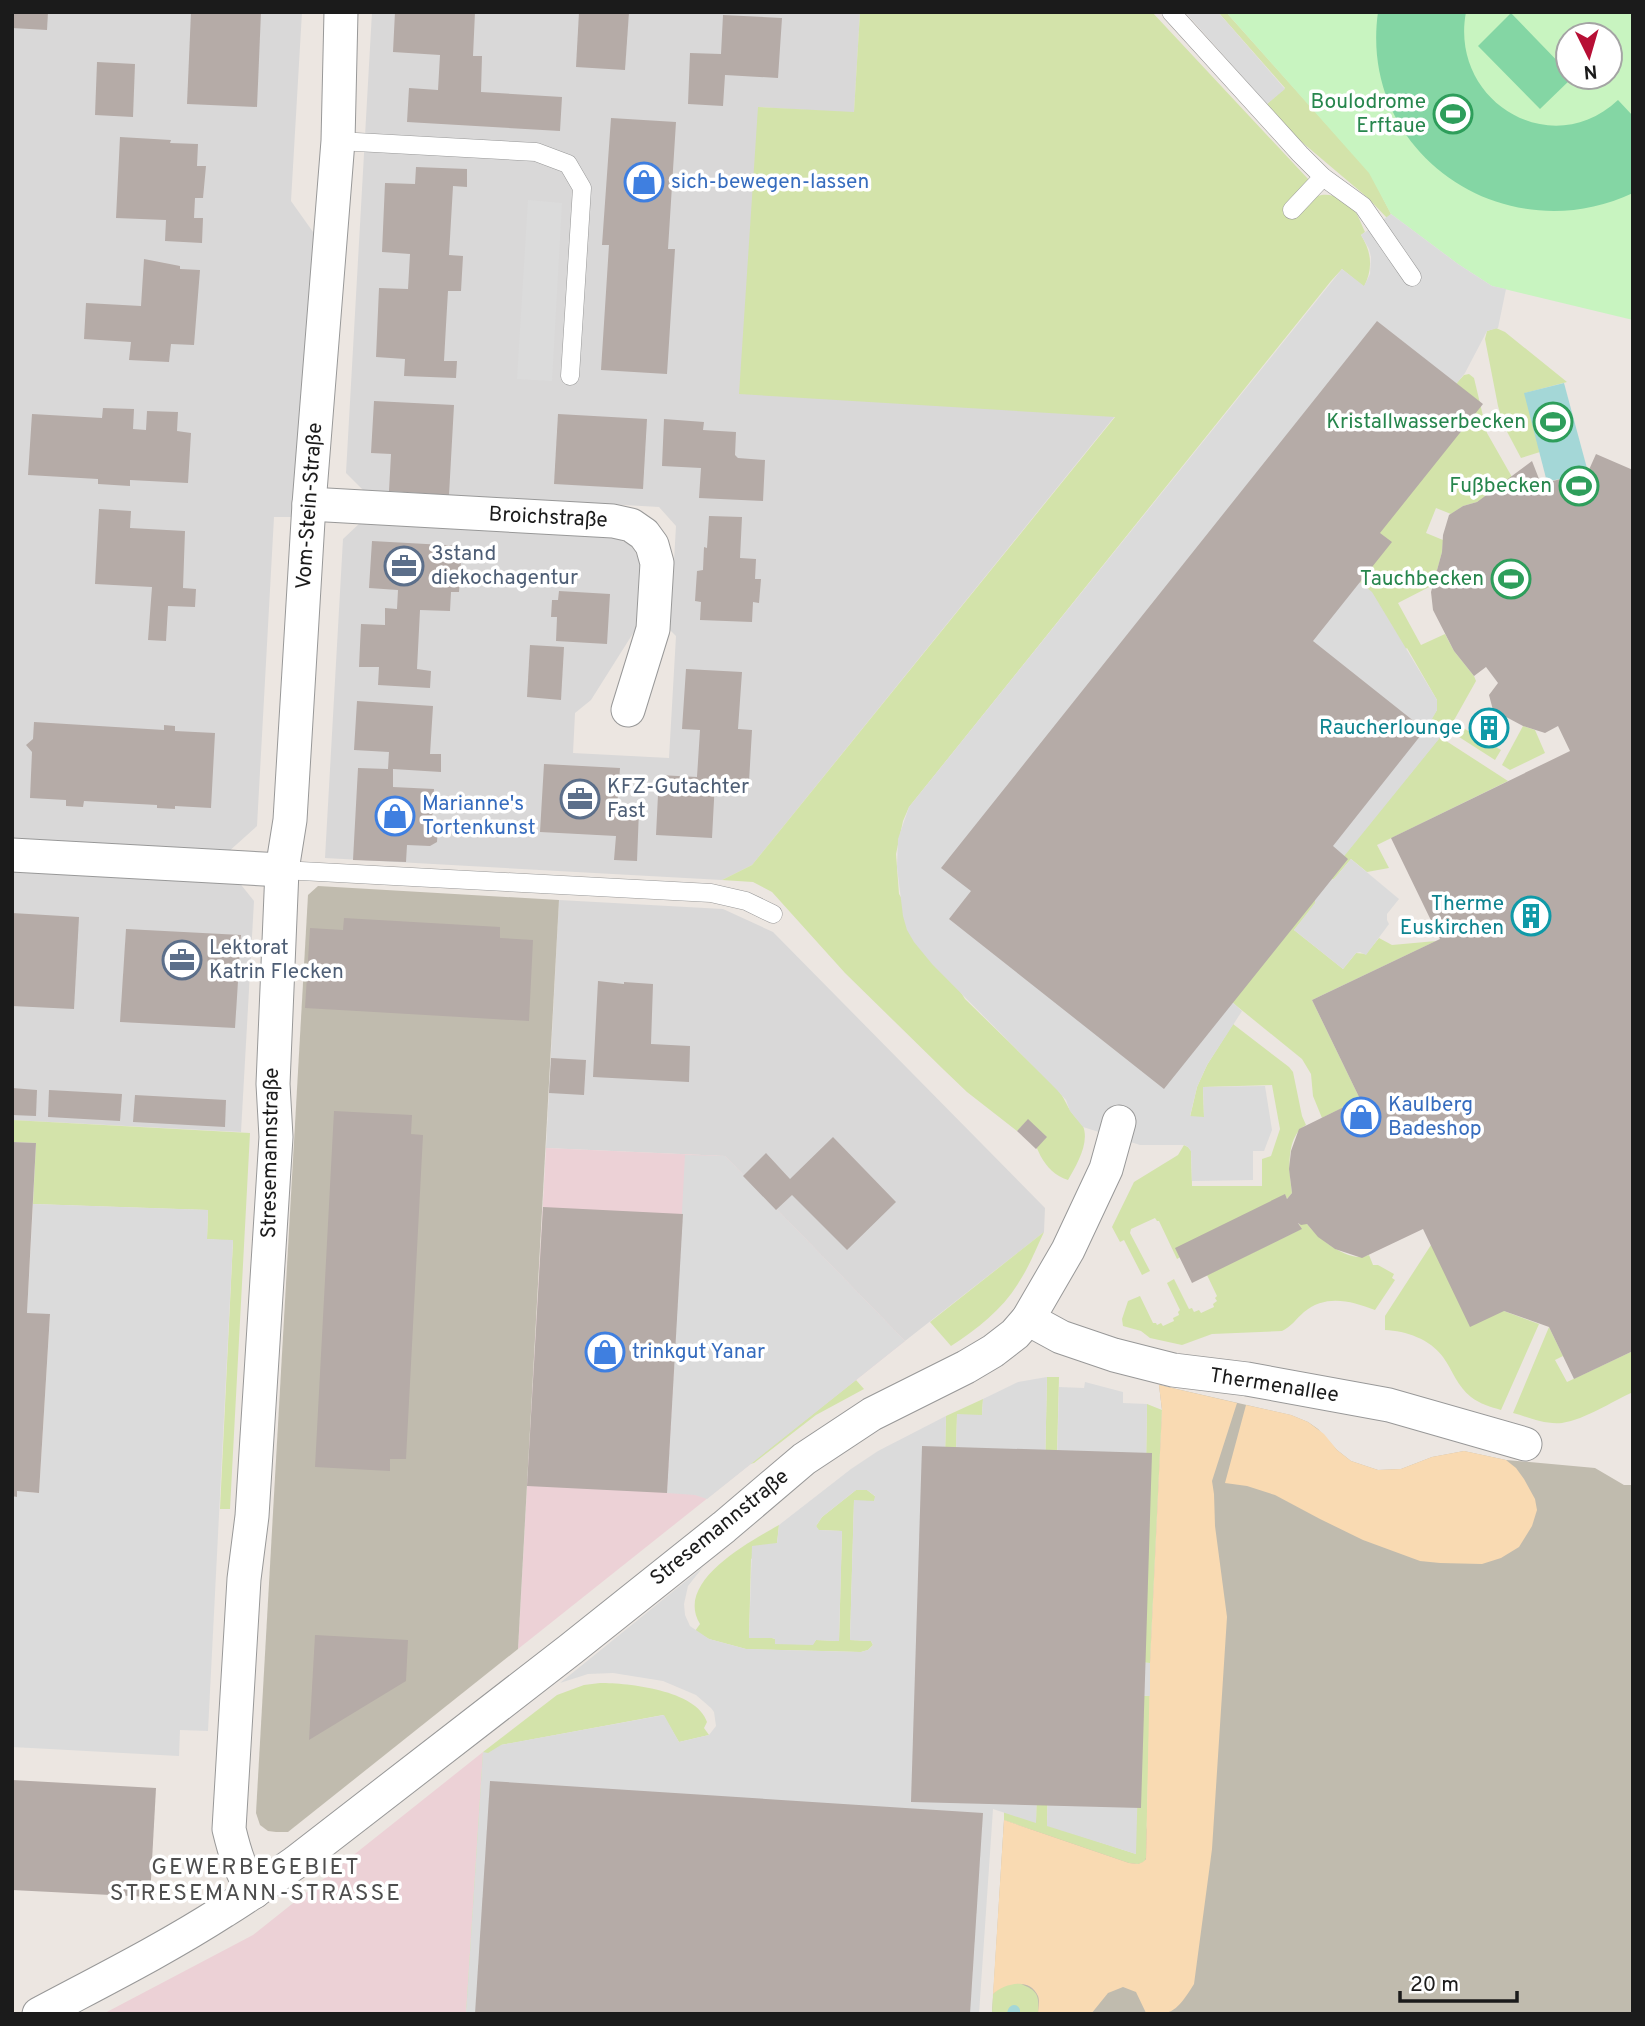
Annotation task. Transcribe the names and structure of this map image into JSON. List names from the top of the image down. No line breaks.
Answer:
{"streets":{"street":["Vom-Stein-Straße","Broichstraße","Stresemannstraße","Thermenallee"]},"crossings":[["Vom-Stein-Straße","Broichstraße"],["Vom-Stein-Straße","Stresemannstraße"],["Stresemannstraße","Thermenallee"]],"districts":["GEWERBEGEBIET STRESEMANN-STRASSE"],"places":{"sports":["Boulodrome Erftaue","Kristallwasserbecken","Fußbecken","Tauchbecken"],"shop":["sich-bewegen-lassen","Marianne's Tortenkunst","Kaulberg Badeshop","trinkgut Yanar"],"office":["3stand diekochagentur","KFZ-Gutachter Fast","Lektorat Katrin Flecken"],"building":["Raucherlounge","Therme Euskirchen"]},"scale_bar":"20 m","north":"bottom"}
